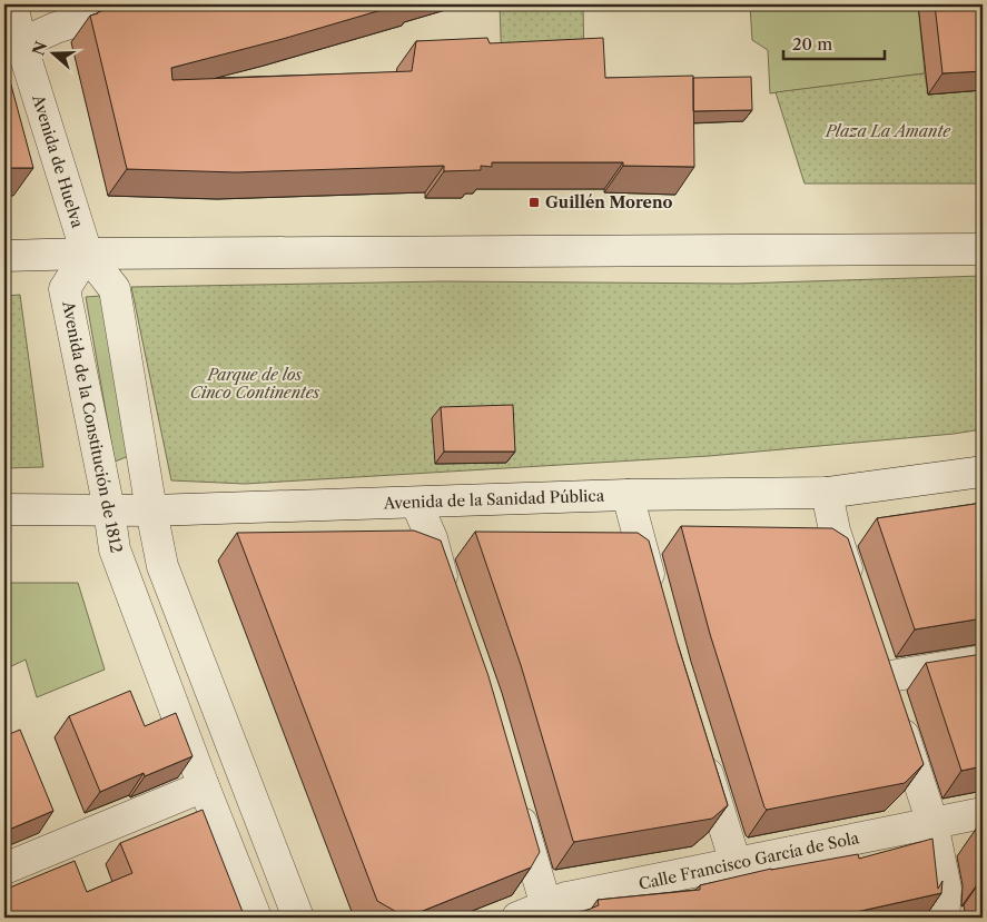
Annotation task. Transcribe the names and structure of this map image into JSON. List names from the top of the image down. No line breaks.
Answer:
{"streets":{"street":["Avenida de Huelva","Avenida de la Constitución de 1812","Avenida de la Sanidad Pública","Calle Francisco García de Sola"]},"crossings":[["Avenida de Huelva","Avenida de la Constitución de 1812"],["Avenida de la Constitución de 1812","Avenida de la Sanidad Pública"]],"parks":["Plaza La Amante","Parque de los Cinco Continentes"],"places":{"transit":["Guillén Moreno"]},"scale_bar":"20 m","north":"left"}
